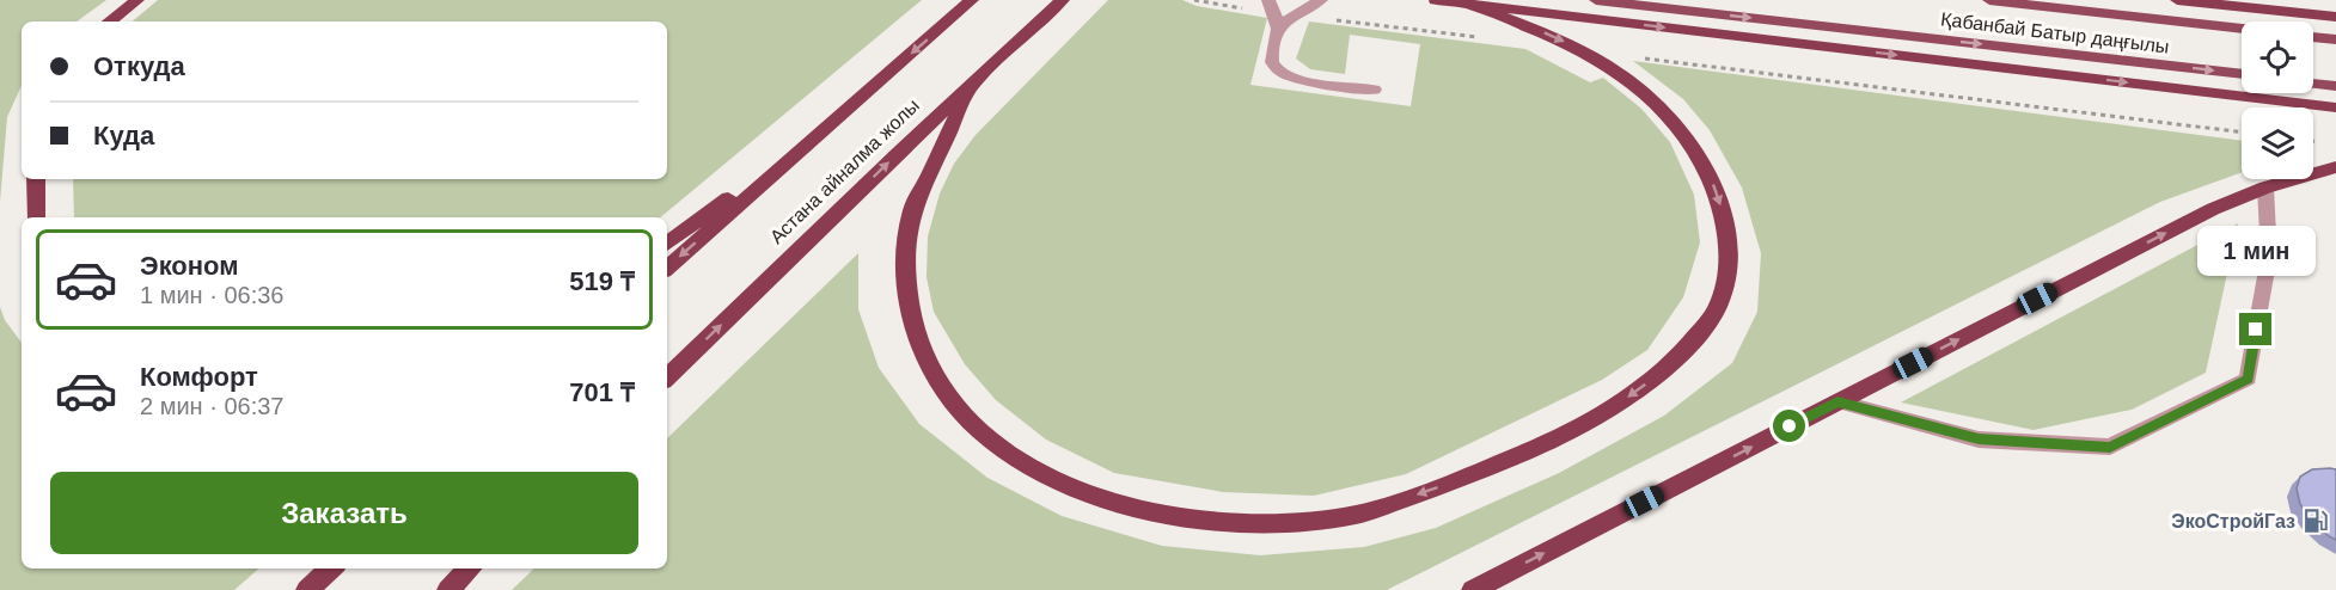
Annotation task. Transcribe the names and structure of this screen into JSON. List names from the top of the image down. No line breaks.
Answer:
{"streets":{"highway":["Астана айналма жолы"],"main road":["Қабанбай Батыр даңғылы"]},"places":{"fuel station":["ЭкоСтройГаз"]},"page":{"banner":["Откуда","Куда"],"bubble":"1 мин","list":[{"name":"Эконом","note":"1 мин · 06:36","value":"519 ₸"},{"name":"Комфорт","note":"2 мин · 06:37","value":"701 ₸"}],"buttons":"Заказать"}}
